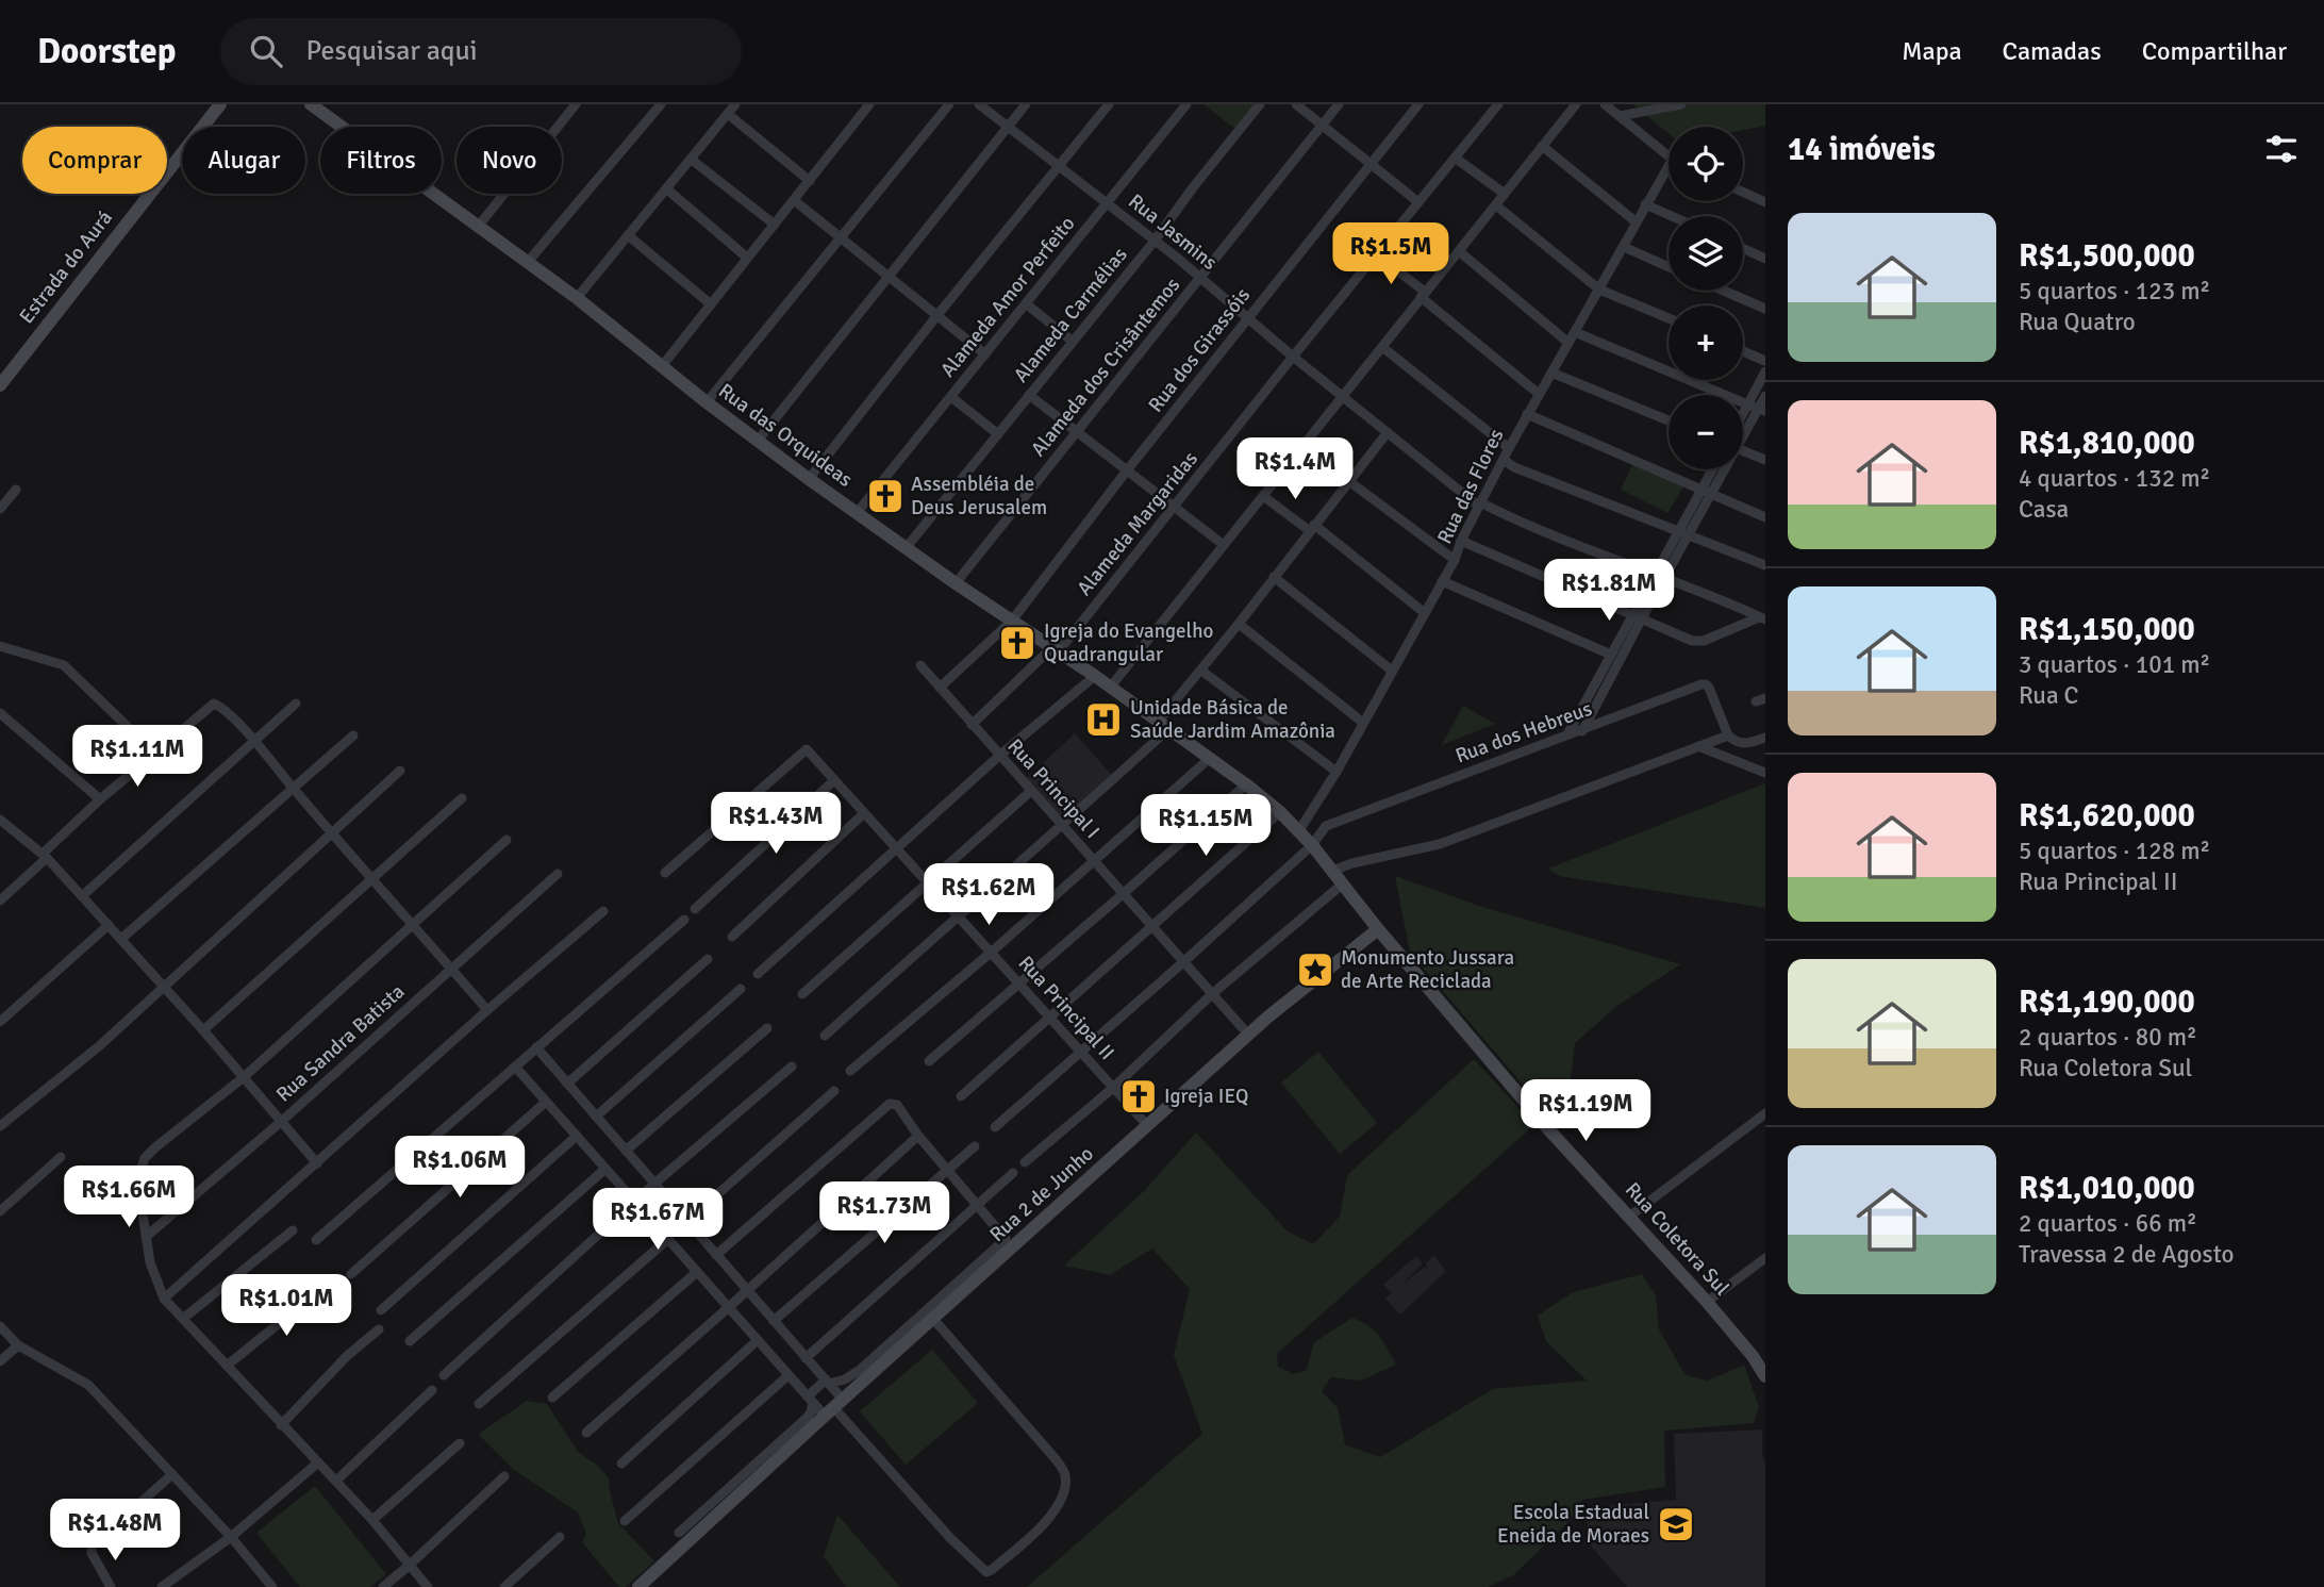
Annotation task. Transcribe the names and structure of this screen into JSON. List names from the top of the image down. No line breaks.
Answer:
{"streets":{"street":["Rua Jasmins","Estrada do Aurá","Alameda Amor Perfeito","Alameda Carmélias","Rua dos Girassóis","Alameda dos Crisântemos","Rua das Orquideas","Rua das Flores","Alameda Margaridas","Rua dos Hebreus","Rua Principal I","Rua Principal II","Rua Sandra Batista","Rua 2 de Junho","Rua Coletora Sul"]},"crossings":[["Rua Jasmins","Alameda Amor Perfeito"],["Rua Jasmins","Alameda Carmélias"],["Rua Jasmins","Rua dos Girassóis"],["Rua Jasmins","Alameda dos Crisântemos"],["Rua Jasmins","Rua das Flores"],["Rua Jasmins","Alameda Margaridas"],["Alameda Amor Perfeito","Rua das Orquideas"],["Alameda Carmélias","Rua das Orquideas"],["Rua dos Girassóis","Rua das Orquideas"],["Rua dos Girassóis","Rua Principal I"],["Alameda dos Crisântemos","Rua das Orquideas"],["Rua das Orquideas","Rua das Flores"],["Rua das Orquideas","Alameda Margaridas"],["Rua das Orquideas","Rua dos Hebreus"],["Rua das Orquideas","Rua 2 de Junho"],["Rua das Orquideas","Rua Coletora Sul"],["Alameda Margaridas","Rua Principal I"],["Rua dos Hebreus","Rua Principal I"],["Rua dos Hebreus","Rua Principal II"],["Rua Principal I","Rua 2 de Junho"],["Rua Principal II","Rua 2 de Junho"],["Rua 2 de Junho","Rua Coletora Sul"]],"places":{"church":["Assembléia de Deus Jerusalem","Igreja do Evangelho Quadrangular","Igreja IEQ"],"hospital":["Unidade Básica de Saúde Jardim Amazônia"],"place":["Monumento Jussara de Arte Reciclada"],"school or university":["Escola Estadual Eneida de Moraes"]},"page":{"header":"Doorstep","search":"Pesquisar aqui","nav":["Mapa","Camadas","Compartilhar"],"heading":"14 imóveis","map_buttons":["+","−"],"chip":["Comprar","Alugar","Filtros","Novo"],"list":[{"name":"R$1,500,000","note":"5 quartos · 123 m² · Rua Quatro"},{"name":"R$1,810,000","note":"4 quartos · 132 m² · Casa"},{"name":"R$1,150,000","note":"3 quartos · 101 m² · Rua C"},{"name":"R$1,620,000","note":"5 quartos · 128 m² · Rua Principal II"},{"name":"R$1,190,000","note":"2 quartos · 80 m² · Rua Coletora Sul"},{"name":"R$1,010,000","note":"2 quartos · 66 m² · Travessa 2 de Agosto"}],"price":["R$1.5M","R$1.4M","R$1.81M","R$1.11M","R$1.43M","R$1.15M","R$1.62M","R$1.19M","R$1.06M","R$1.66M","R$1.73M","R$1.67M","R$1.01M","R$1.48M"]}}
